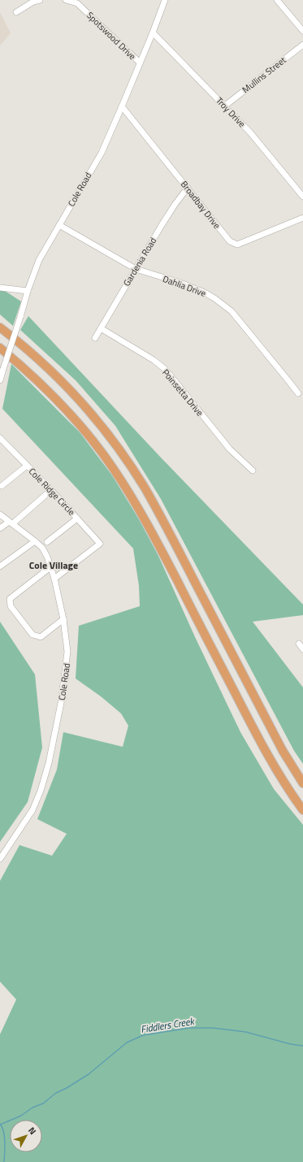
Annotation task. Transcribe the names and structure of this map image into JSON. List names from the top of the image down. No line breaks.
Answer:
{"streets":{"street":["Spotswood Drive","Mullins Street","Troy Drive","Cole Road","Broadbay Drive","Gardenia Road","Dahlia Drive","Poinsetta Drive","Cole Ridge Circle"]},"crossings":[["Spotswood Drive","Cole Road"],["Mullins Street","Troy Drive"],["Troy Drive","Cole Road"],["Cole Road","Broadbay Drive"],["Cole Road","Dahlia Drive"],["Cole Road","Cole Ridge Circle"],["Broadbay Drive","Gardenia Road"],["Gardenia Road","Dahlia Drive"],["Gardenia Road","Poinsetta Drive"]],"districts":["Cole Village"],"water":["Fiddlers Creek"],"north":"top right"}
